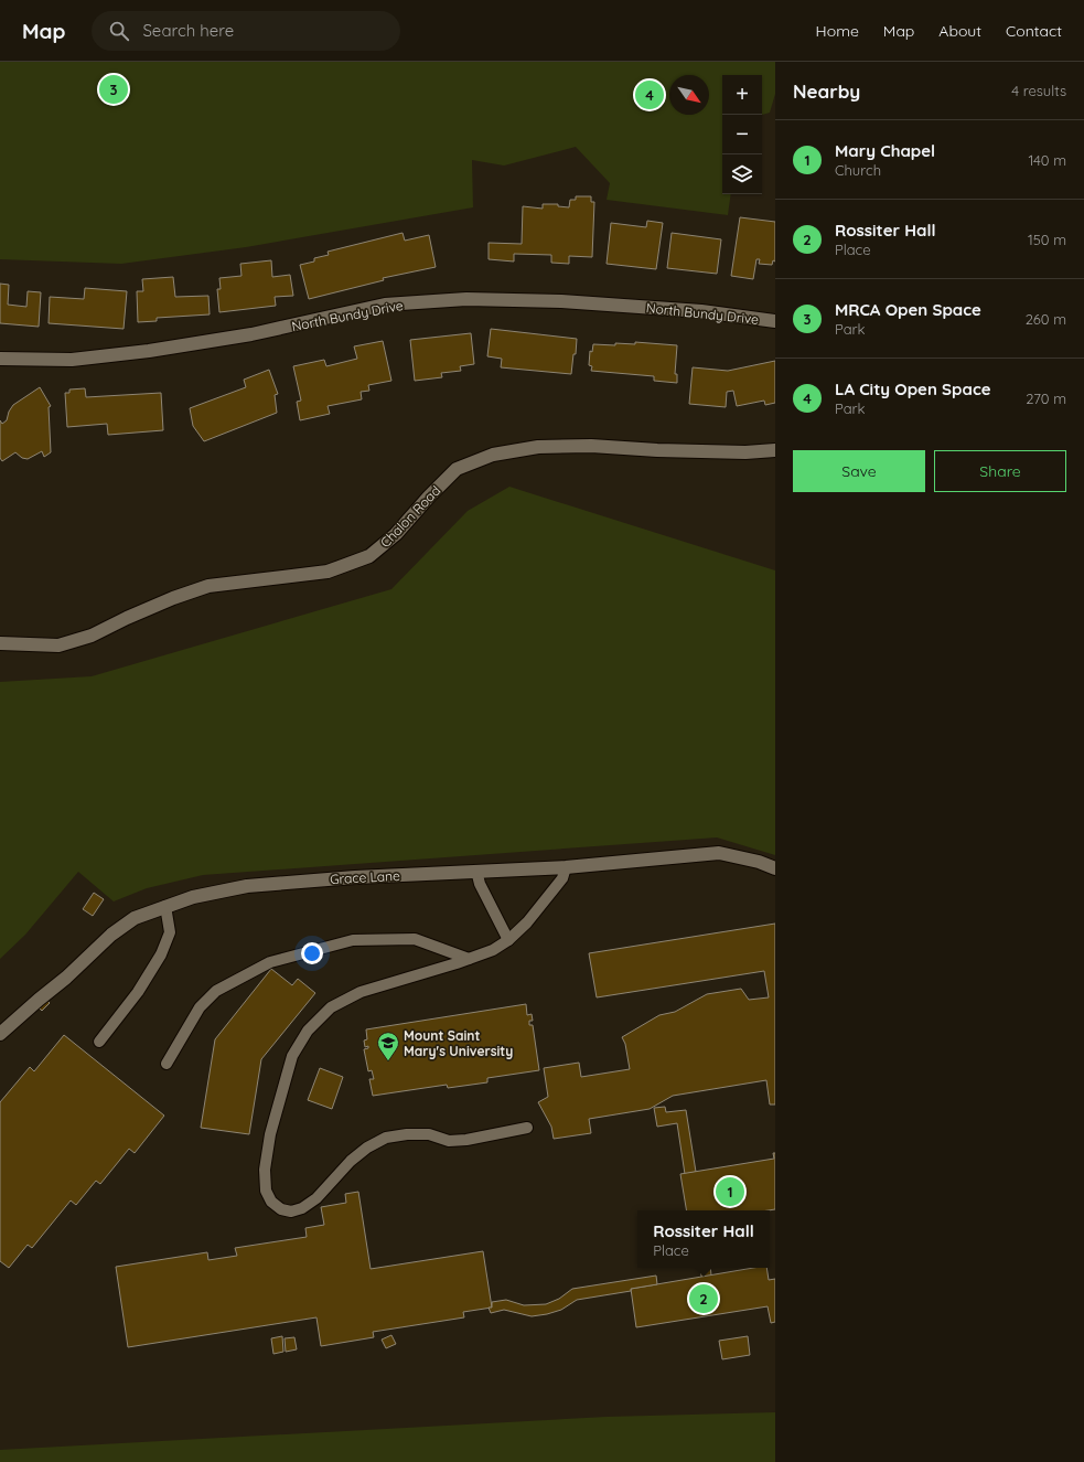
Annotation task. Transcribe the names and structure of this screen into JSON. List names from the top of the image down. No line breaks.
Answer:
{"streets":{"street":["North Bundy Drive","Chalon Road","Grace Lane"]},"places":{"school or university":["Mount Saint Mary's University"]},"north":"bottom right","page":{"header":"Map","search":"Search here","nav":["Home","Map","About","Contact"],"heading":["Nearby","4 results"],"pins":["3","4","1","2"],"map_buttons":["+","−"],"list":[{"mark":"1","name":"Mary Chapel","note":"Church","value":"140 m"},{"mark":"2","name":"Rossiter Hall","note":"Place","value":"150 m"},{"mark":"3","name":"MRCA Open Space","note":"Park","value":"260 m"},{"mark":"4","name":"LA City Open Space","note":"Park","value":"270 m"}],"buttons":["Save","Share"],"popup":["Rossiter Hall","Place"]}}
